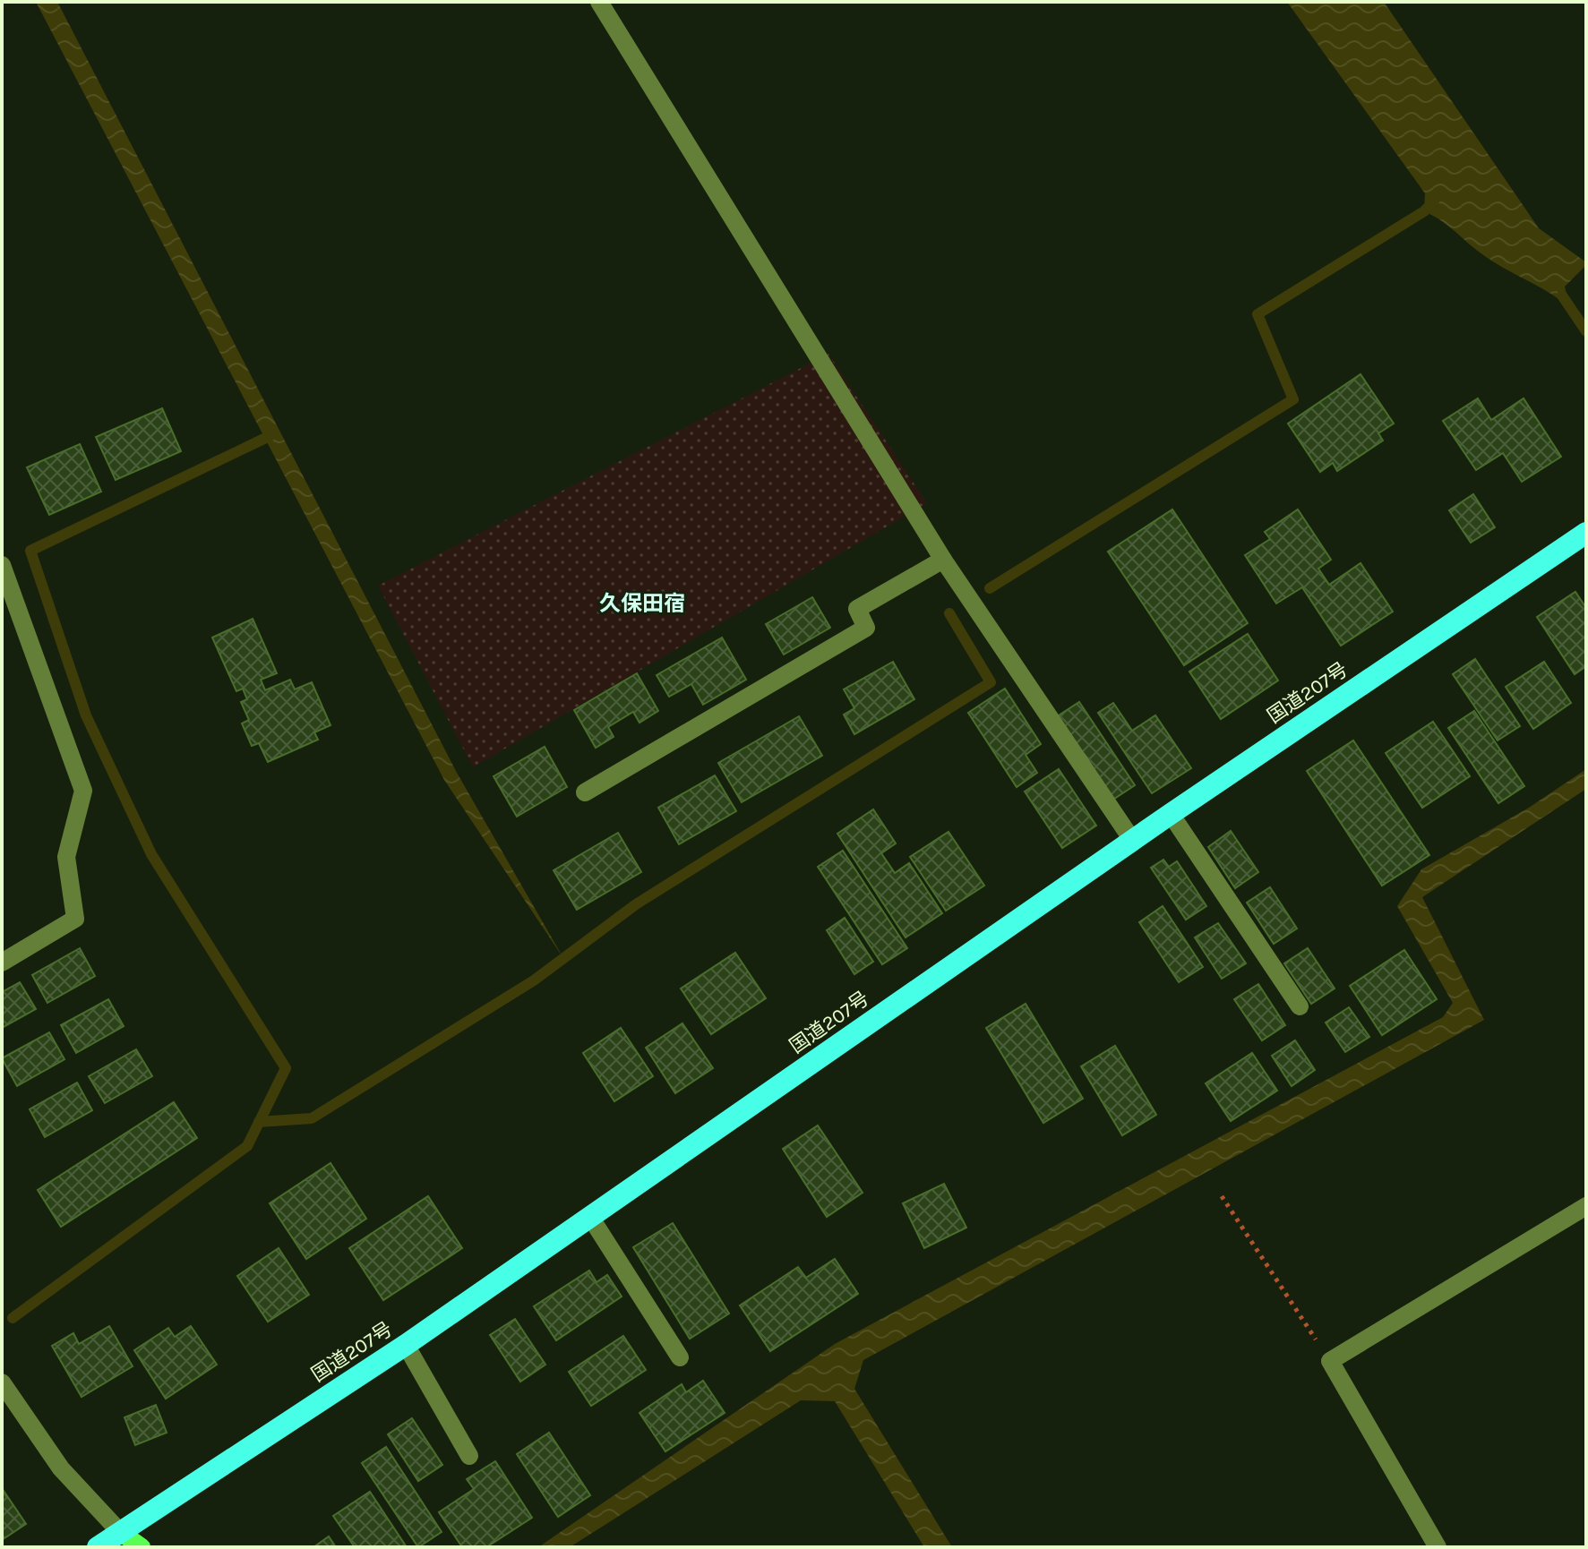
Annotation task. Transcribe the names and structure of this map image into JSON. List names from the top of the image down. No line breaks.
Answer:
{"streets":{"highway":["国道207号"]},"districts":["久保田宿"]}
